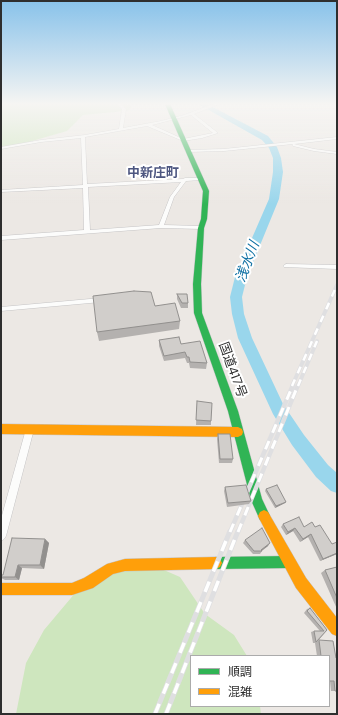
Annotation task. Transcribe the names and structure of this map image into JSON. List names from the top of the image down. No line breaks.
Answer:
{"streets":{"main road":["国道417号"]},"districts":["中新庄町"],"water":["浅水川"],"legend":["順調","混雑"]}
